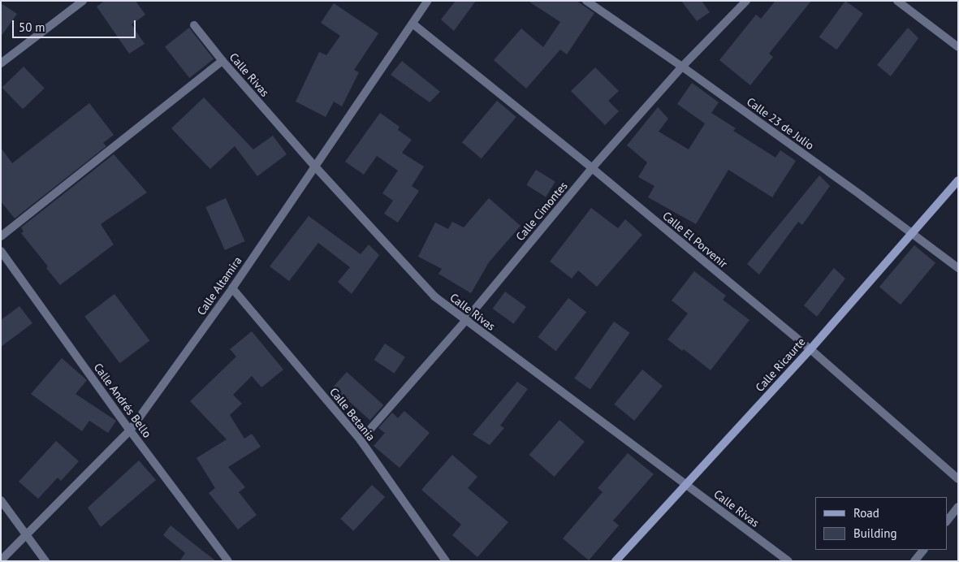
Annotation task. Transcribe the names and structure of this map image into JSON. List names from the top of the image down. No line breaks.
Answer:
{"streets":{"street":["Calle Rivas","Calle 23 de Julio","Calle Cimontes","Calle El Porvenir","Calle Altamira","Calle Ricaurte","Calle Andrés Bello","Calle Betania"]},"crossings":[["Calle Rivas","Calle Cimontes"],["Calle Rivas","Calle Altamira"],["Calle Rivas","Calle Ricaurte"],["Calle 23 de Julio","Calle Cimontes"],["Calle 23 de Julio","Calle Ricaurte"],["Calle Cimontes","Calle El Porvenir"],["Calle Cimontes","Calle Betania"],["Calle El Porvenir","Calle Altamira"],["Calle El Porvenir","Calle Ricaurte"],["Calle Altamira","Calle Andrés Bello"],["Calle Altamira","Calle Betania"]],"legend":["Road","Building"],"scale_bar":"50 m"}
